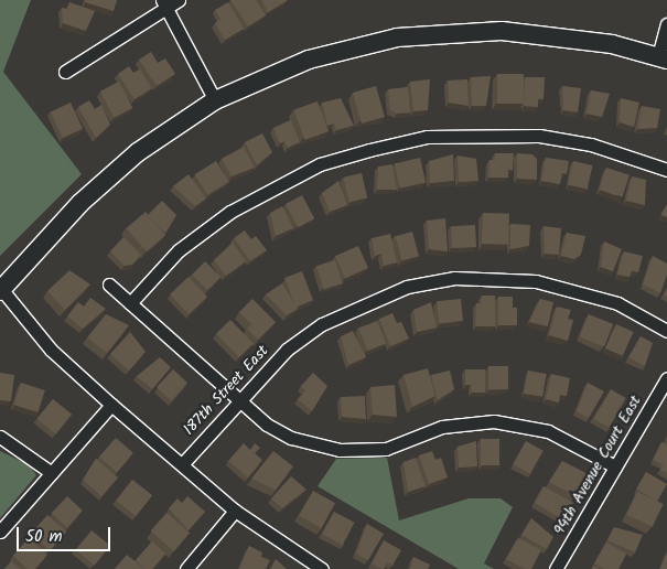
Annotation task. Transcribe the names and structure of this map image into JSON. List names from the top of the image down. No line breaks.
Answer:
{"streets":{"street":["187th Street East","94th Avenue Court East"]},"scale_bar":"50 m"}
